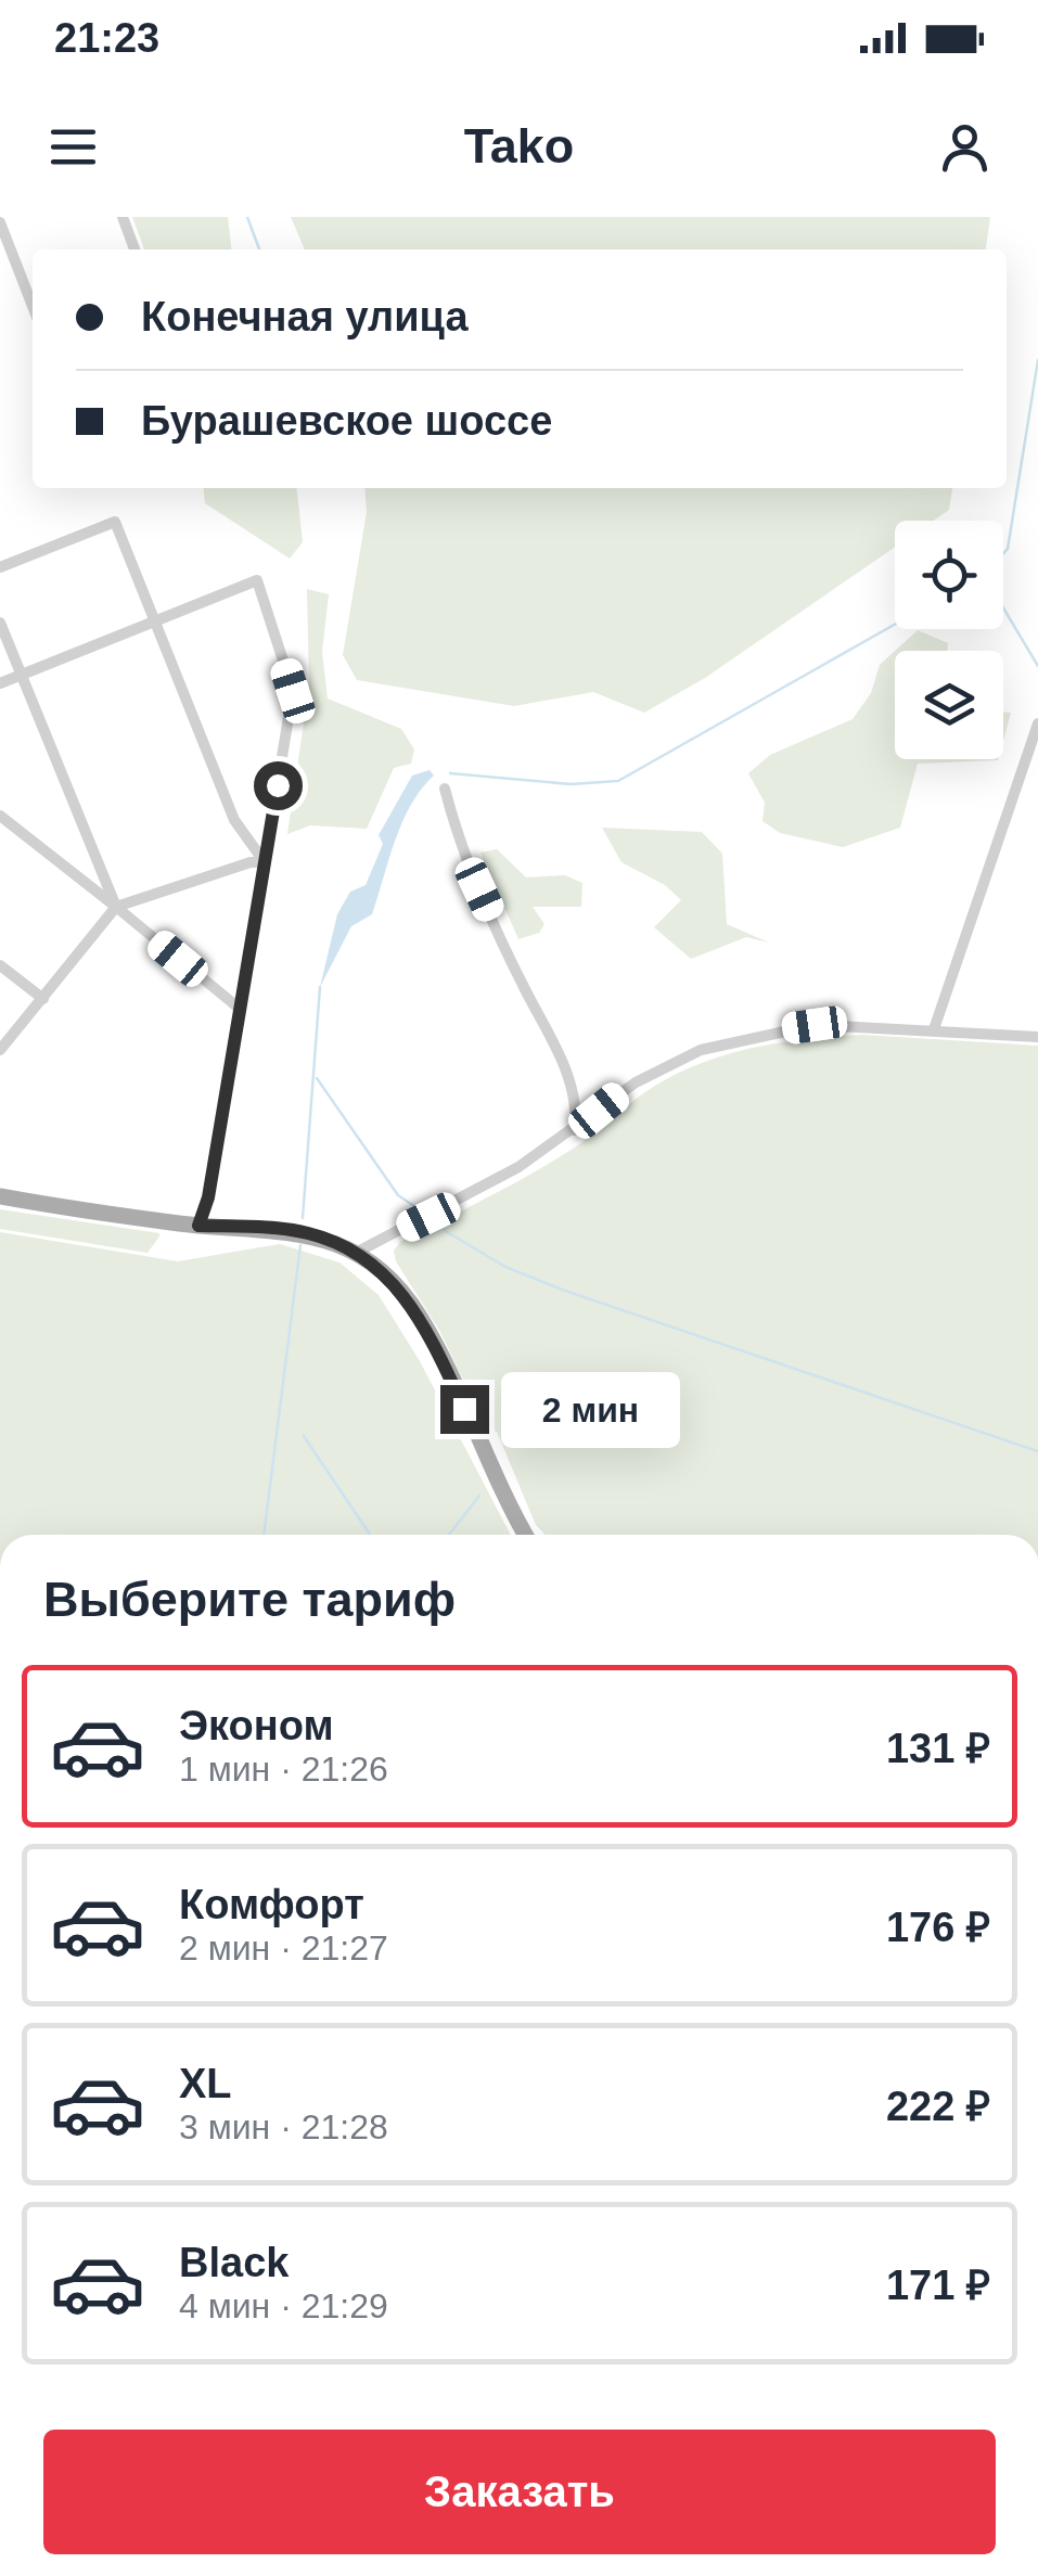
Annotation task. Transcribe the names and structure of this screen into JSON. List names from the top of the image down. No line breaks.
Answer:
{"page":{"status":"21:23","header":"Tako","banner":["Конечная улица","Бурашевское шоссе"],"bubble":"2 мин","heading":"Выберите тариф","list":[{"name":"Эконом","note":"1 мин · 21:26","value":"131 ₽"},{"name":"Комфорт","note":"2 мин · 21:27","value":"176 ₽"},{"name":"XL","note":"3 мин · 21:28","value":"222 ₽"},{"name":"Black","note":"4 мин · 21:29","value":"171 ₽"}],"buttons":"Заказать"}}
